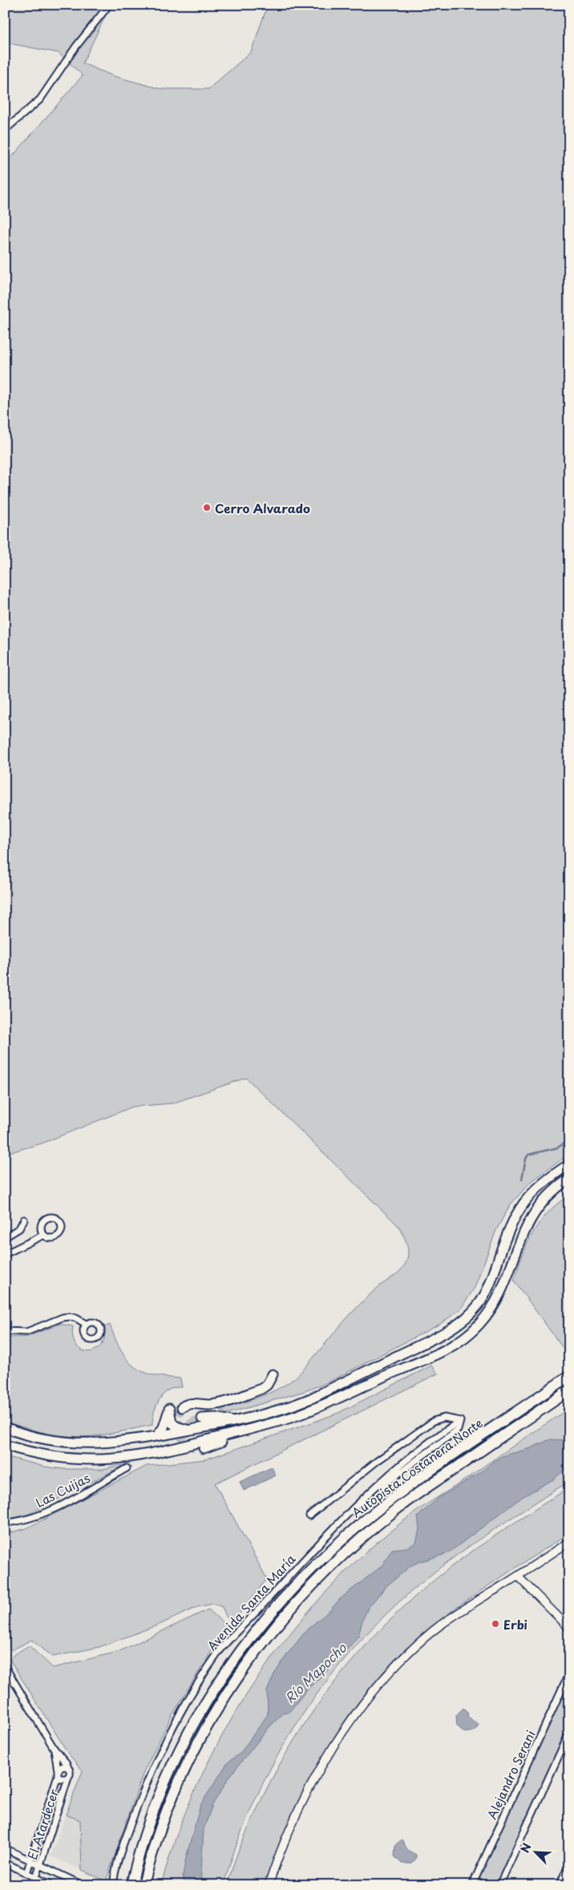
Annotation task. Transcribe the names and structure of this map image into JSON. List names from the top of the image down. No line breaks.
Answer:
{"streets":{"highway":["Autopista Costanera Norte"],"street":["Las Cuijas","Avenida Santa María","Alejandro Serani","El Atardecer"]},"water":["Río Mapocho"],"places":["Cerro Alvarado","Erbi"],"north":"top left"}
